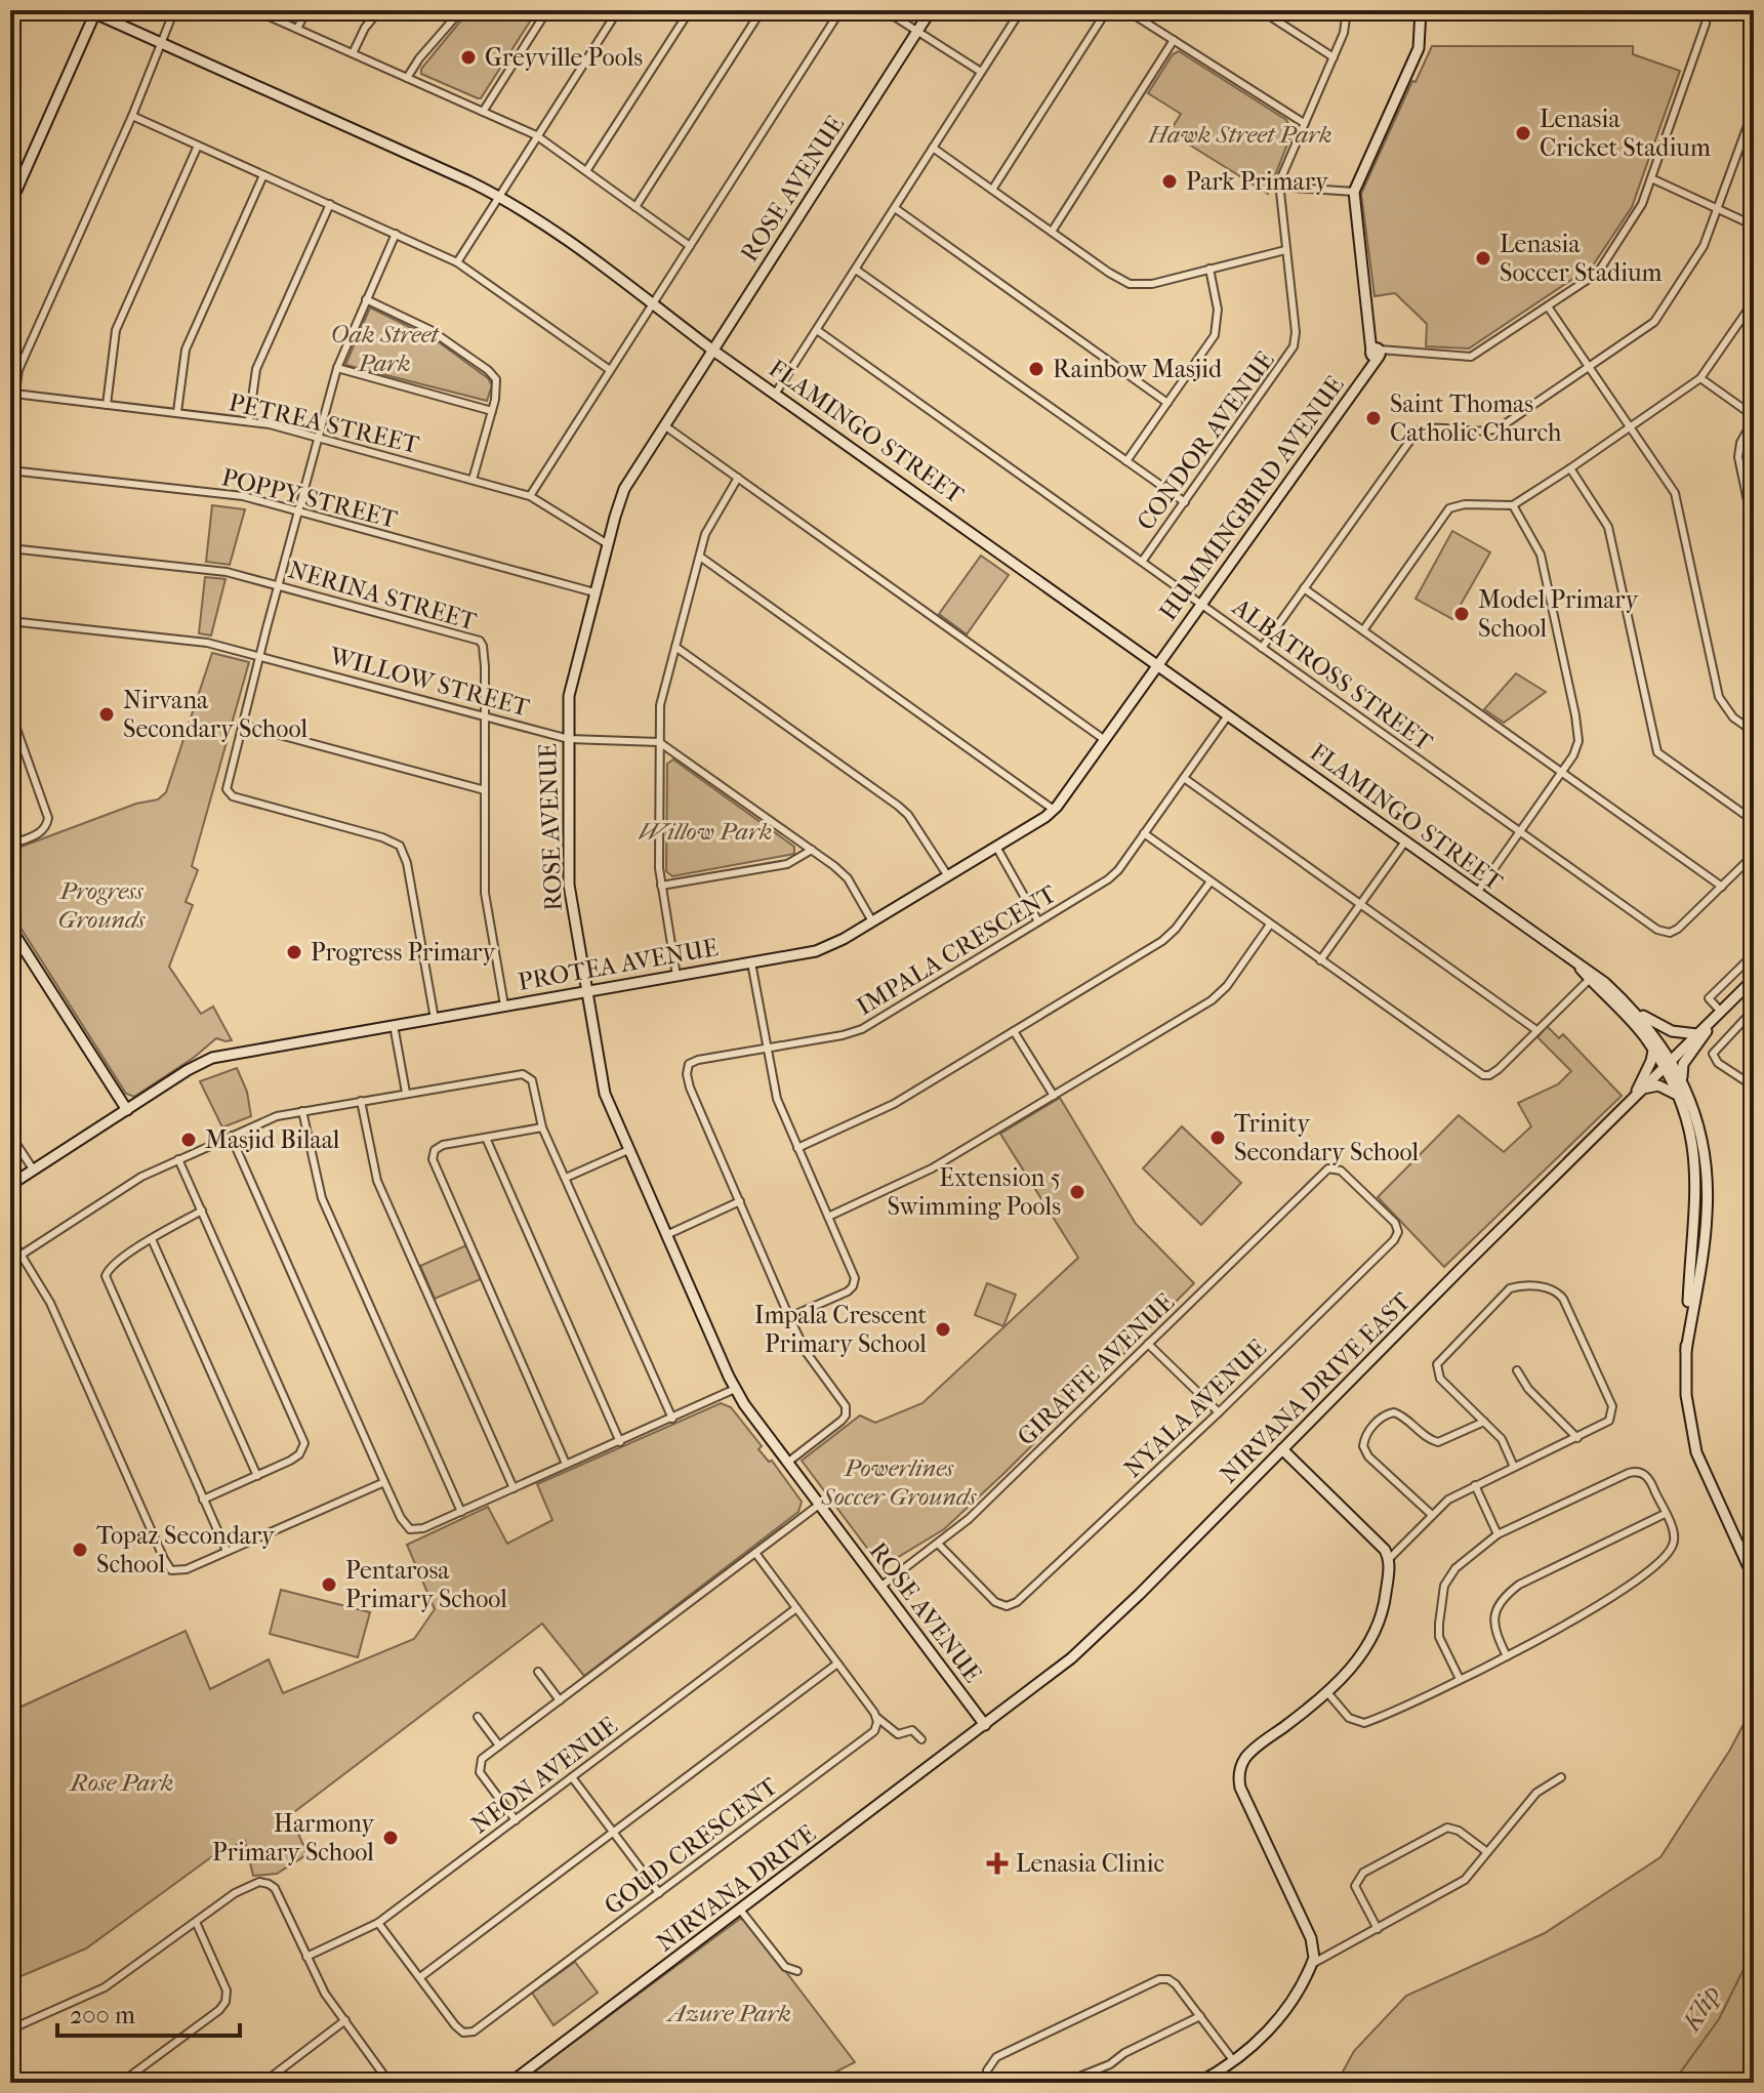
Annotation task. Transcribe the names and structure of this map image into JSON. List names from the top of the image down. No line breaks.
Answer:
{"streets":{"street":["ROSE AVENUE","PETREA STREET","FLAMINGO STREET","CONDOR AVENUE","POPPY STREET","HUMMINGBIRD AVENUE","NERINA STREET","ALBATROSS STREET","WILLOW STREET","IMPALA CRESCENT","PROTEA AVENUE","GIRAFFE AVENUE","NIRVANA DRIVE EAST","NYALA AVENUE","NEON AVENUE","GOUD CRESCENT","NIRVANA DRIVE"]},"crossings":[["ROSE AVENUE","PETREA STREET"],["ROSE AVENUE","FLAMINGO STREET"],["ROSE AVENUE","POPPY STREET"],["ROSE AVENUE","WILLOW STREET"],["ROSE AVENUE","IMPALA CRESCENT"],["ROSE AVENUE","PROTEA AVENUE"],["ROSE AVENUE","GIRAFFE AVENUE"],["ROSE AVENUE","NIRVANA DRIVE EAST"],["ROSE AVENUE","NIRVANA DRIVE"],["FLAMINGO STREET","HUMMINGBIRD AVENUE"],["FLAMINGO STREET","IMPALA CRESCENT"],["FLAMINGO STREET","PROTEA AVENUE"],["FLAMINGO STREET","NIRVANA DRIVE EAST"],["CONDOR AVENUE","ALBATROSS STREET"],["HUMMINGBIRD AVENUE","ALBATROSS STREET"],["HUMMINGBIRD AVENUE","PROTEA AVENUE"],["NERINA STREET","WILLOW STREET"],["NERINA STREET","PROTEA AVENUE"],["GIRAFFE AVENUE","NYALA AVENUE"],["NIRVANA DRIVE EAST","NIRVANA DRIVE"],["NEON AVENUE","GOUD CRESCENT"]],"water":["Klip"],"parks":["Hawk Street Park","Oak Street Park","Willow Park","Progress Grounds","Powerlines Soccer Grounds","Rose Park","Azure Park"],"places":{"other":["Greyville Pools","Lenasia Cricket Stadium","Park Primary","Lenasia Soccer Stadium","Rainbow Masjid","Saint Thomas Catholic Church","Model Primary School","Nirvana Secondary School","Progress Primary","Trinity Secondary School","Masjid Bilaal","Extension 5 Swimming Pools","Impala Crescent Primary School","Topaz Secondary School","Pentarosa Primary School","Harmony Primary School"],"health":["Lenasia Clinic"]},"scale_bar":"200 m"}
